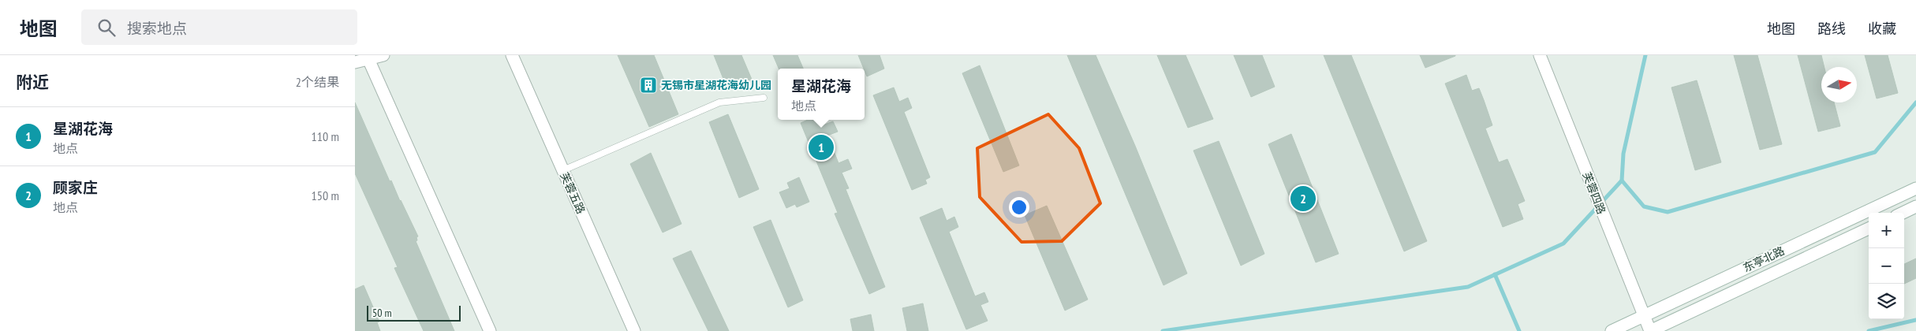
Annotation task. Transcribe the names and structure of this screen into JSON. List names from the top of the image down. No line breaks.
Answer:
{"streets":{"street":["芙蓉五路","芙蓉四路","东亭北路"]},"crossings":[["芙蓉四路","东亭北路"]],"places":{"building":["无锡市星湖花海幼儿园"]},"scale_bar":"50 m","north":"right","page":{"header":"地图","search":"搜索地点","nav":["地图","路线","收藏"],"heading":["附近","2个结果"],"popup":["星湖花海","地点"],"list":[{"mark":"1","name":"星湖花海","note":"地点","value":"110 m"},{"mark":"2","name":"顾家庄","note":"地点","value":"150 m"}],"pins":["1","2"],"map_buttons":["+","−"],"scale":"50 m"}}
